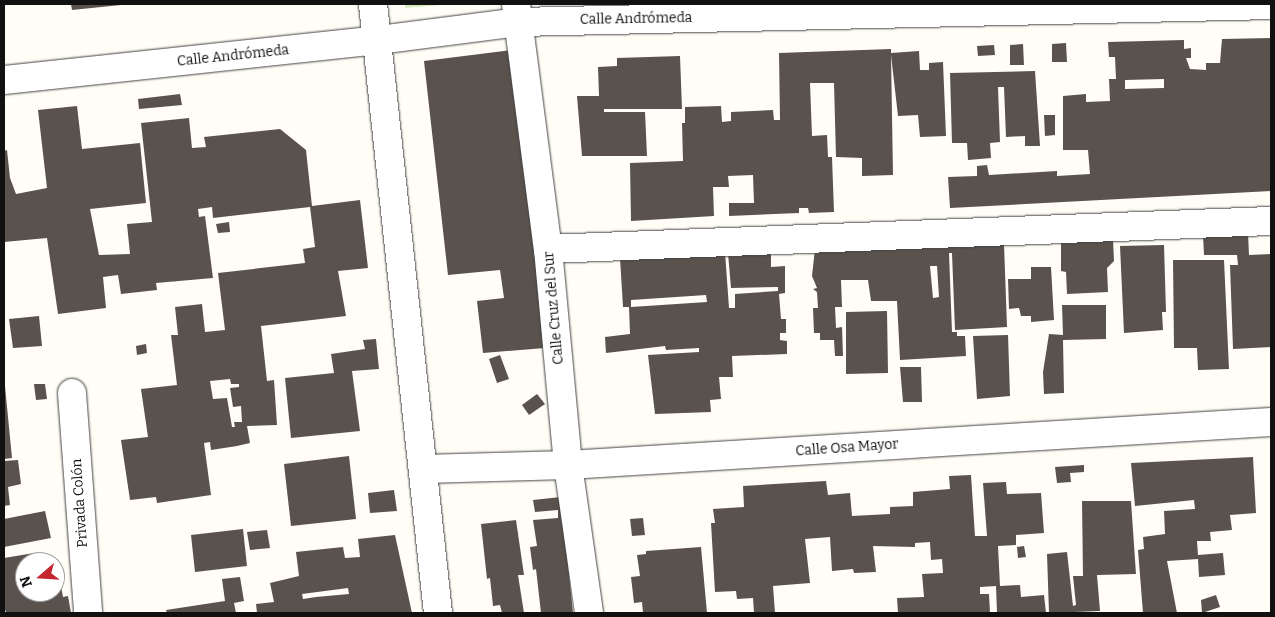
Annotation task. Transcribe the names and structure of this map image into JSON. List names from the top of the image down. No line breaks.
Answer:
{"streets":{"street":["Calle Andrómeda","Calle Cruz del Sur","Calle Osa Mayor","Privada Colón"]},"crossings":[["Calle Andrómeda","Calle Cruz del Sur"],["Calle Cruz del Sur","Calle Osa Mayor"]],"north":"left"}
